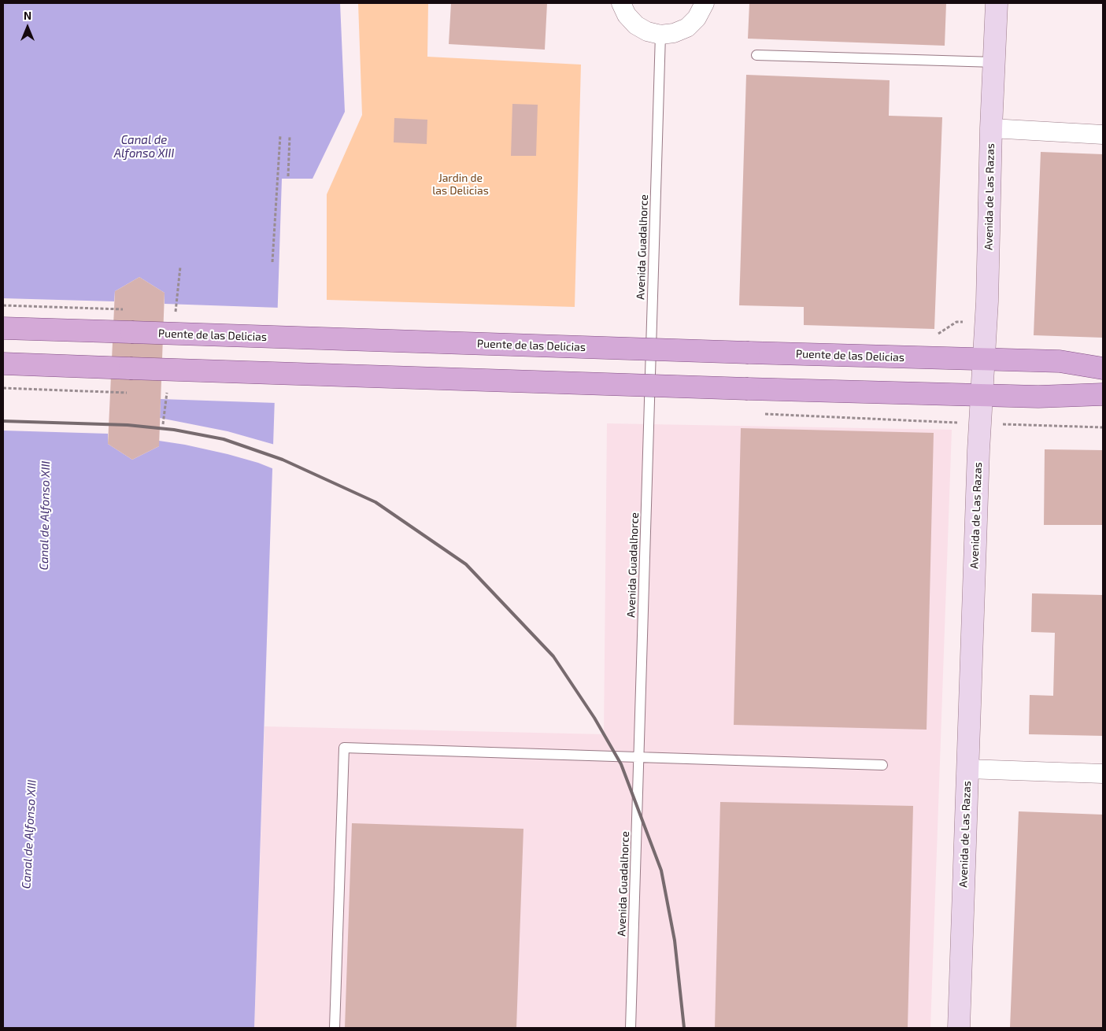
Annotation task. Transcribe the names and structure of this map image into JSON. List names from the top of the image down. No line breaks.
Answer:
{"streets":{"main road":["Avenida de Las Razas","Puente de las Delicias"],"lane":["Avenida Guadalhorce"]},"crossings":[["Avenida de Las Razas","Puente de las Delicias"]],"water":["Canal de Alfonso XIII"],"parks":["Jardin de las Delicias"],"north":"top"}
